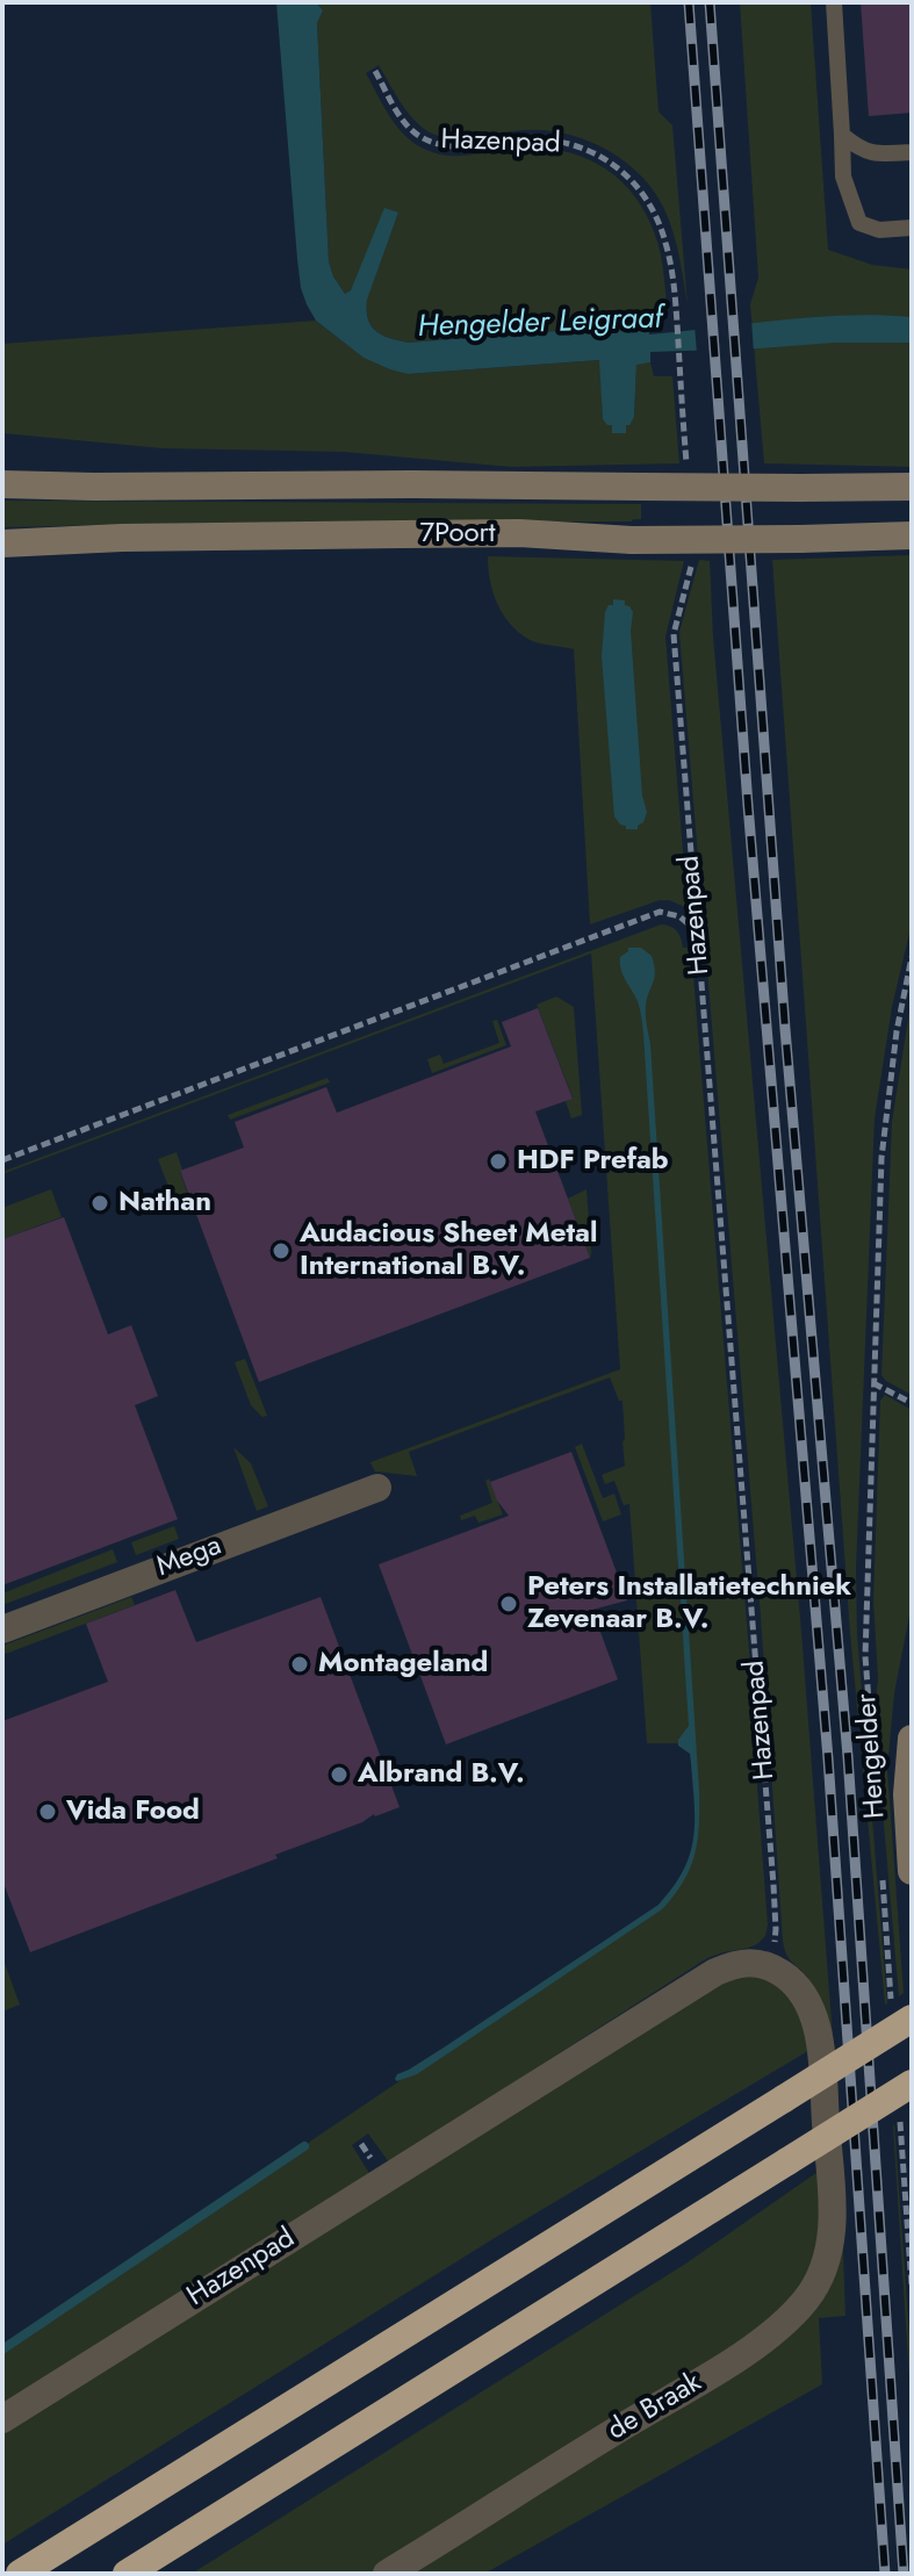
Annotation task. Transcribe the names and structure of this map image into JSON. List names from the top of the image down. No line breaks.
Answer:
{"streets":{"street":["Hazenpad","7Poort","Mega","Hengelder","de Braak"]},"crossings":[["Hazenpad","de Braak"]],"water":["Hengelder Leigraaf"],"places":["HDF Prefab","Nathan","Audacious Sheet Metal International B.V.","Peters Installatietechniek Zevenaar B.V.","Montageland","Albrand B.V.","Vida Food"]}
